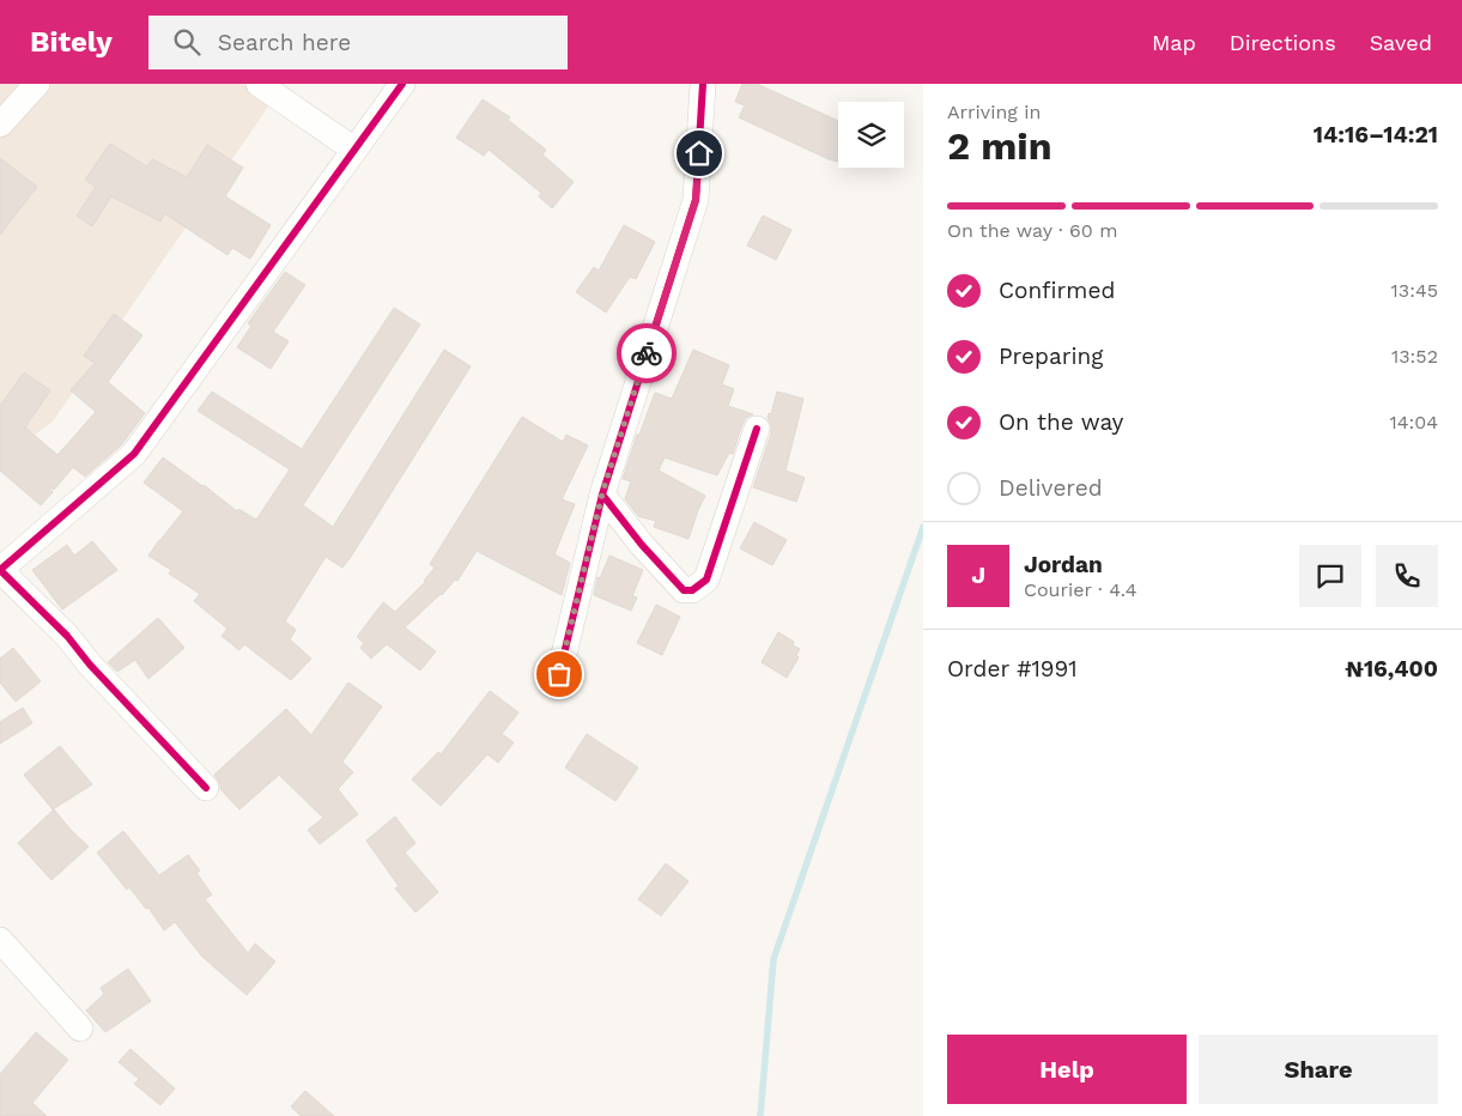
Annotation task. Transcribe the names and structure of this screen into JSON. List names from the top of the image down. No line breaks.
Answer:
{"page":{"header":"Bitely","search":"Search here","nav":["Map","Directions","Saved"],"heading":["2 min","Arriving in","14:16–14:21"],"panel":["Jordan","Courier · 4.4","Order #1991","₦16,400"],"bar":"On the way · 60 m","list":[["Confirmed","13:45"],["Preparing","13:52"],["On the way","14:04"],"Delivered"],"round":"J","buttons":["Help","Share"]}}
